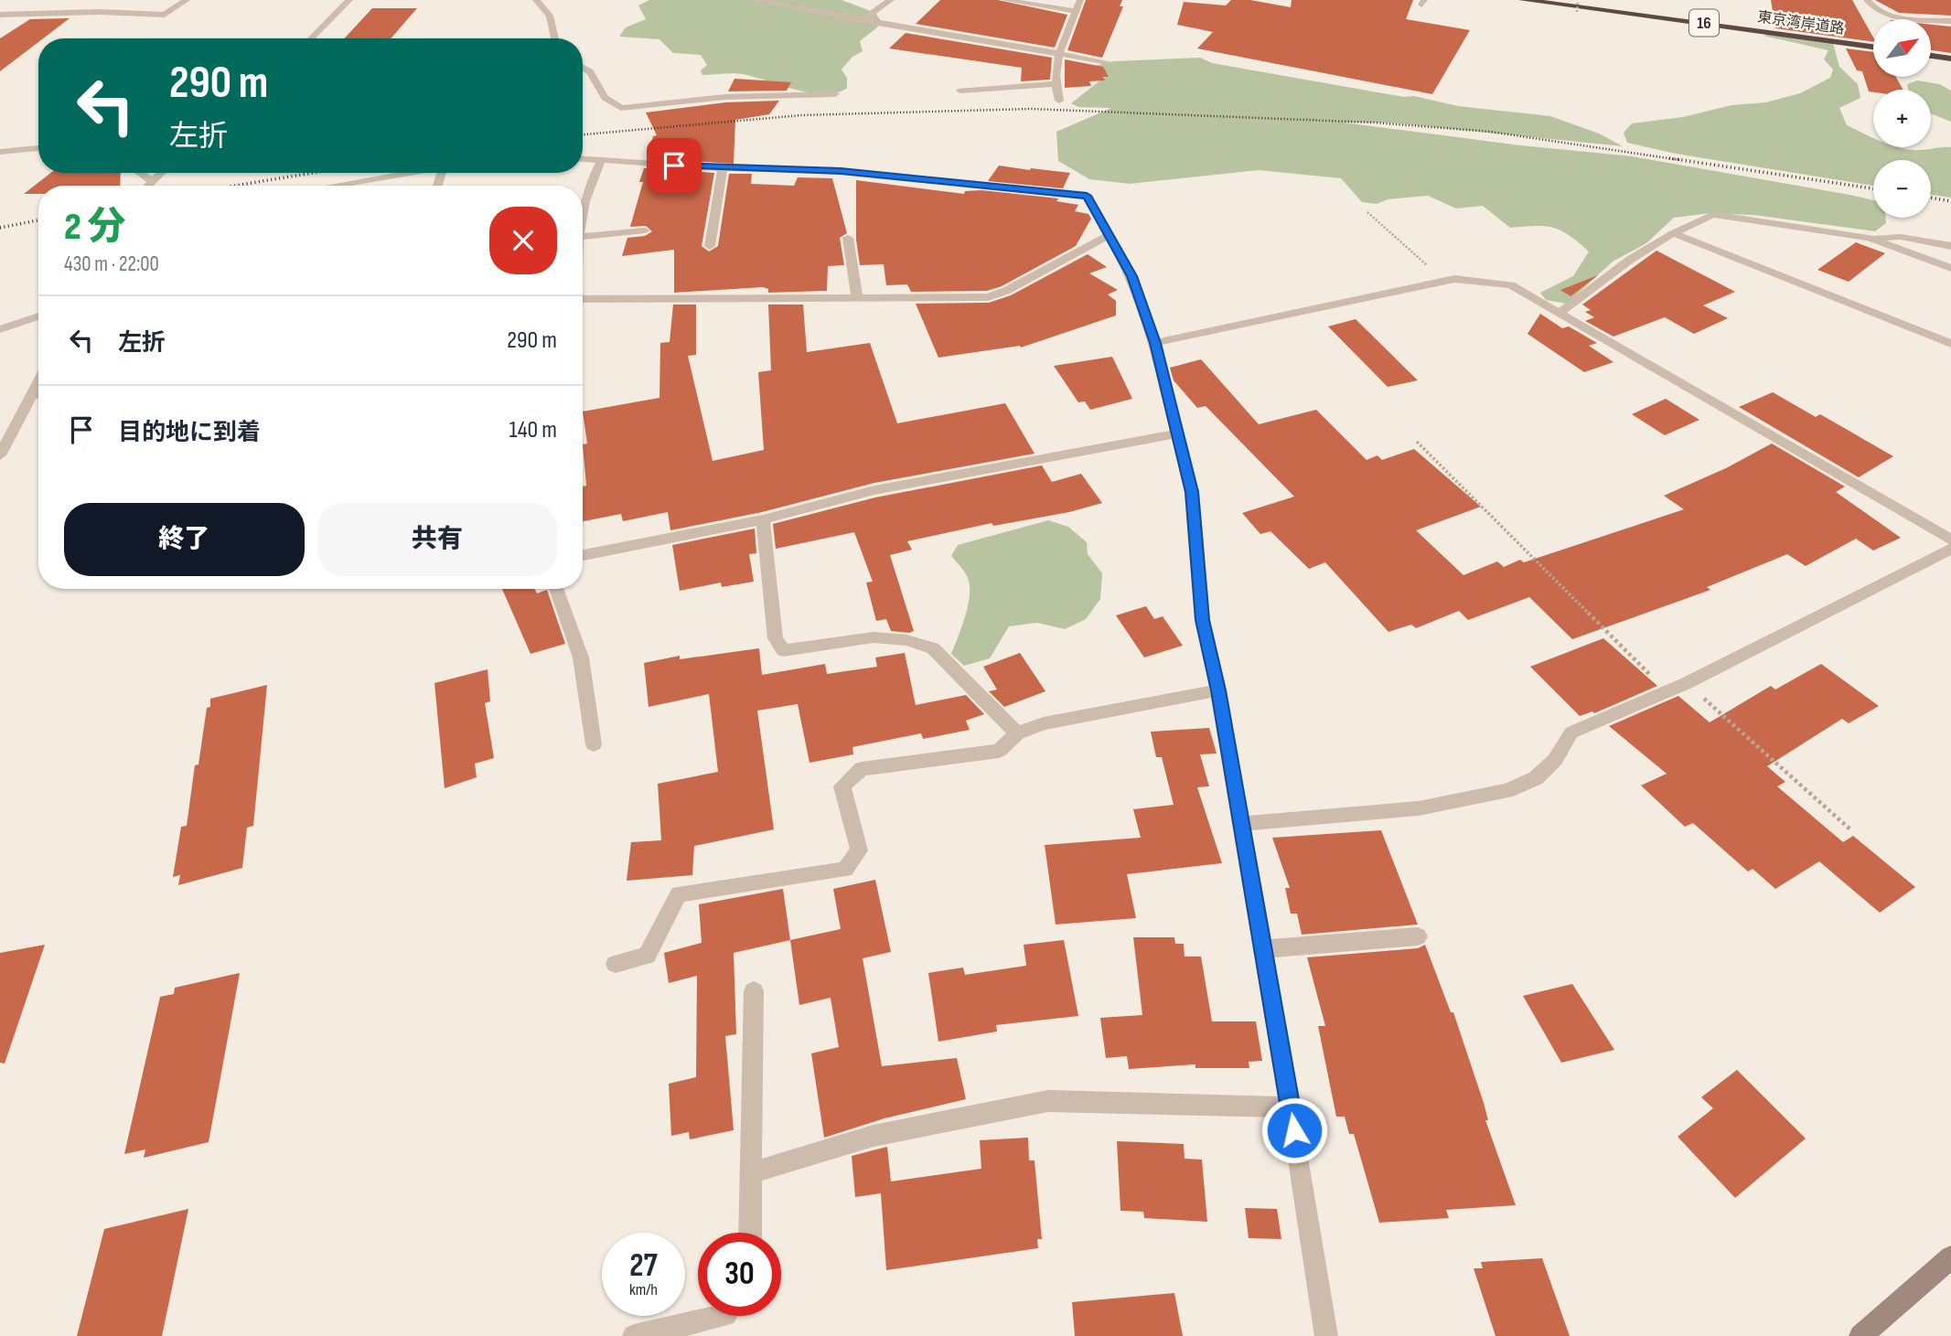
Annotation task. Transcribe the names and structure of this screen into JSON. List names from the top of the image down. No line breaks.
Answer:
{"streets":{"highway":["東京湾岸道路","16"]},"north":"top right","page":{"map_buttons":["+","−"],"turn":["290 m","左折"],"heading":["2 分","430 m · 22:00"],"list":[{"name":"左折","value":"290 m"},{"name":"目的地に到着","value":"140 m"}],"buttons":["終了","共有"],"speed":"27 km/h","limit":"30"}}
